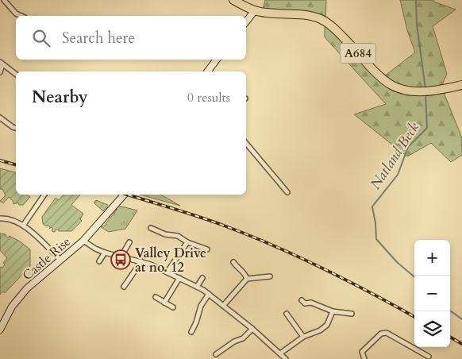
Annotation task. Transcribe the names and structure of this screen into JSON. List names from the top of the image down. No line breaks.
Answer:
{"streets":{"highway":["A684"],"street":["Castle Rise"]},"water":["Natland Beck"],"places":{"bus stop":["Valley Drive at no. 12"]},"page":{"search":"Search here","heading":["Nearby","0 results"],"map_buttons":["+","−"]}}
